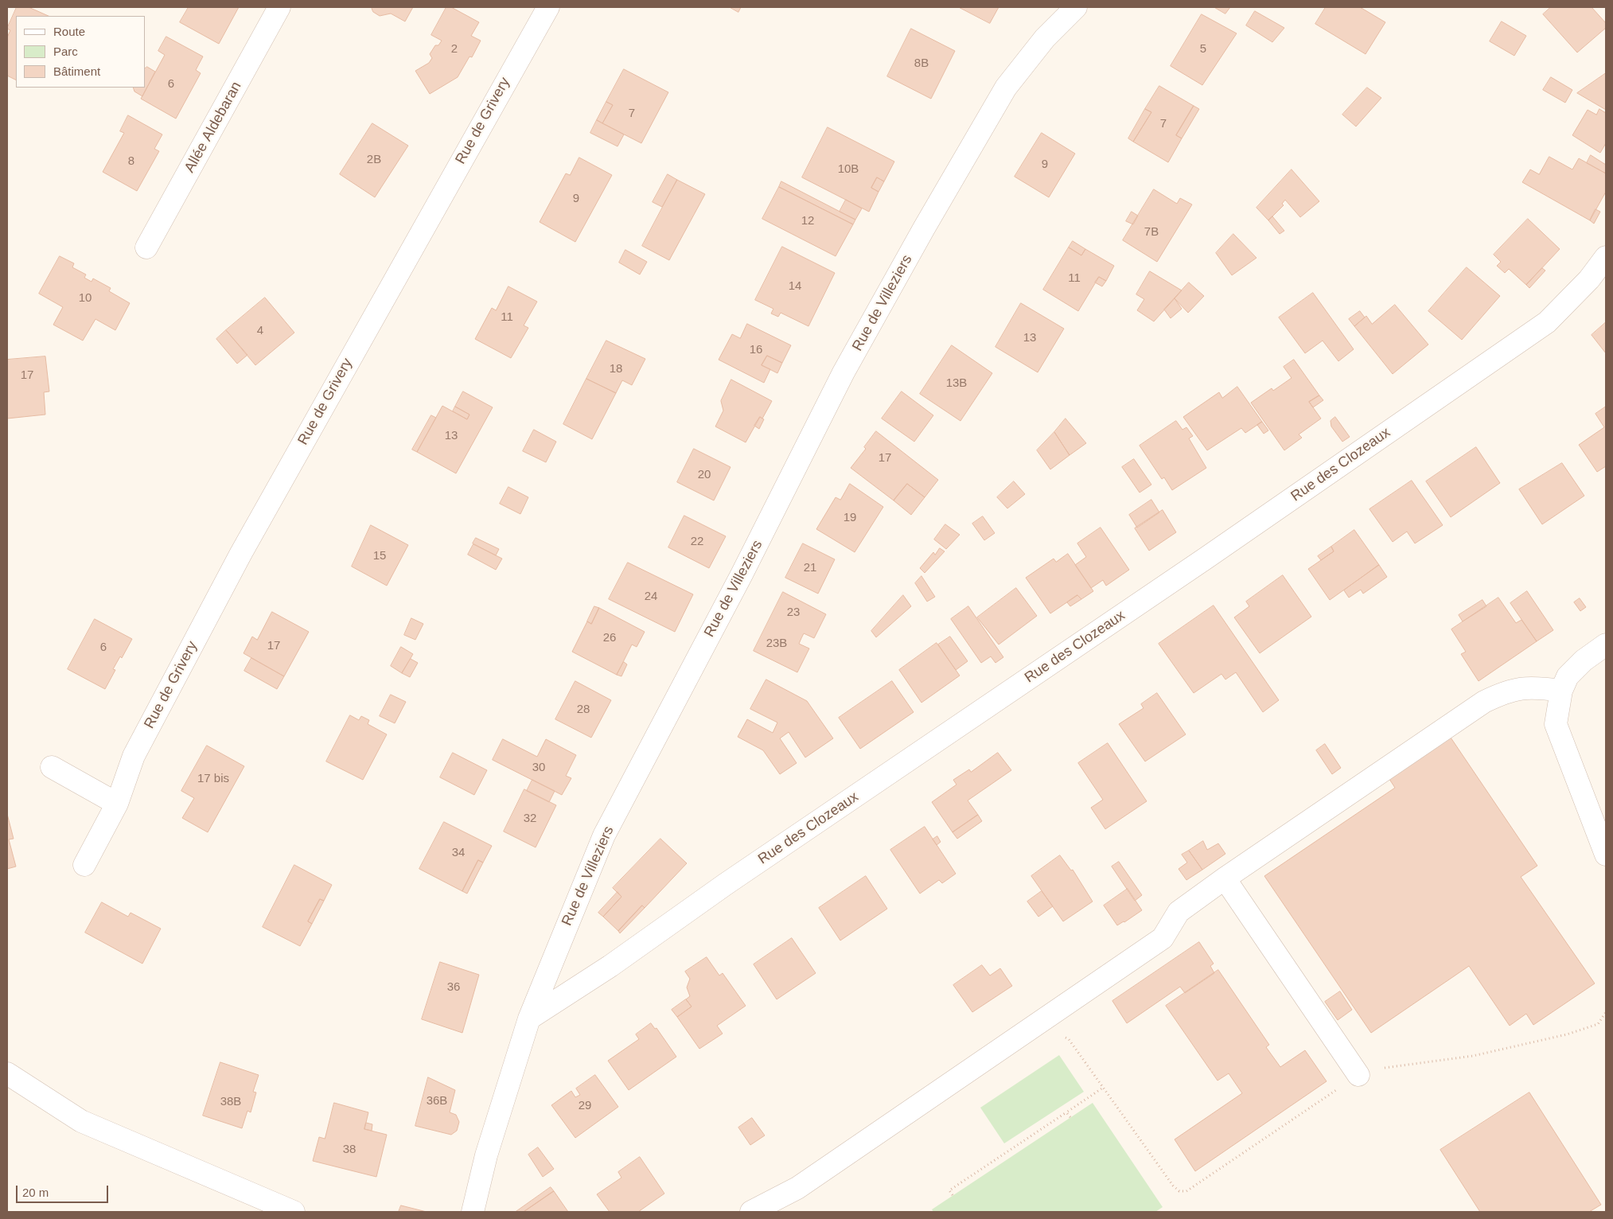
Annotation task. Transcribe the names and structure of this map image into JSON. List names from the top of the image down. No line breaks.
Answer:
{"streets":{"street":["Rue de Grivery","Allée Aldebaran","Rue de Villeziers","Rue des Clozeaux"]},"crossings":[["Rue de Villeziers","Rue des Clozeaux"]],"house_numbers":["2","5","8B","6","7","7","2B","8","9","10B","9","12","7B","11","14","10","11","4","13","16","18","17","13B","13","17","20","19","22","15","21","24","23","26","23B","17","6","28","30","17 bis","32","34","36","36B","38B","29","38"],"legend":["Route","Parc","Bâtiment"],"scale_bar":"20 m"}
